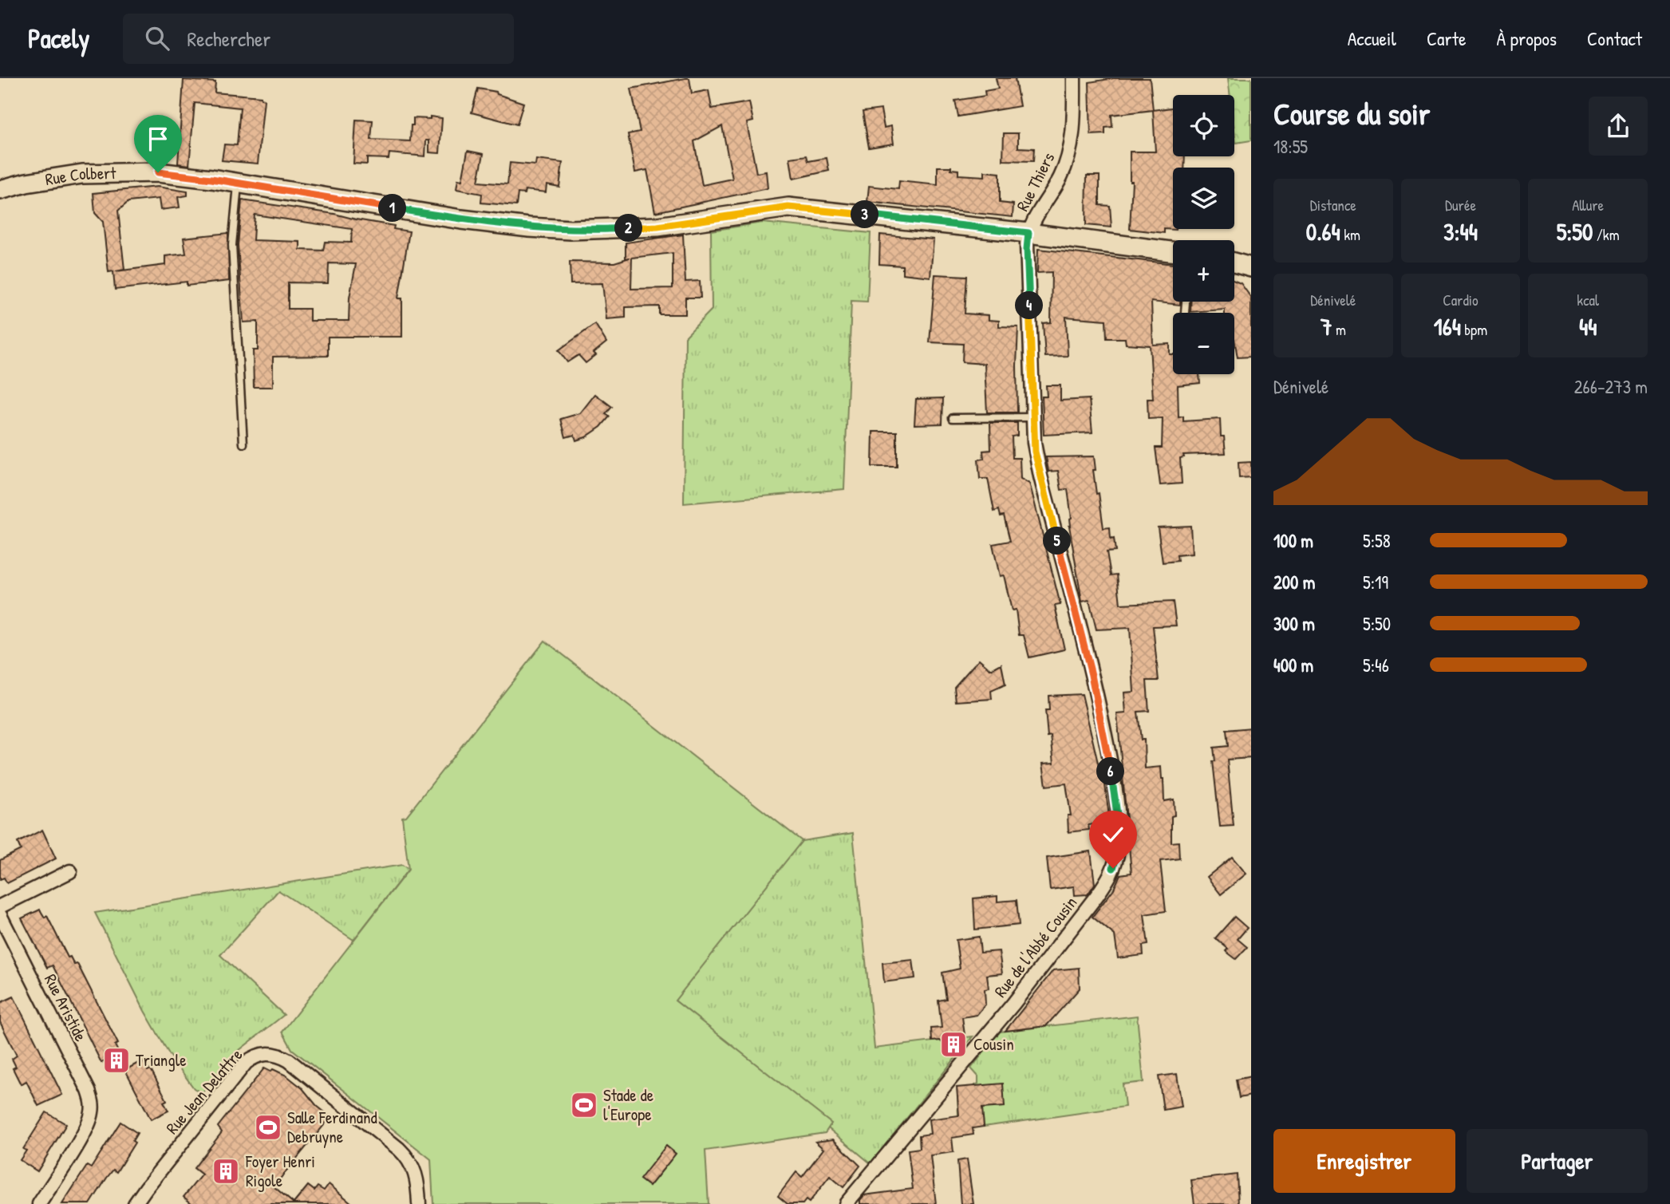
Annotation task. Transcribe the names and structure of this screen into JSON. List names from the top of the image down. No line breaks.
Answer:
{"streets":{"main road":["Rue Colbert"],"street":["Rue Thiers","Rue de l'Abbé Cousin","Rue Aristide","Rue Jean Delattre"]},"crossings":[["Rue Colbert","Rue Thiers"],["Rue Colbert","Rue de l'Abbé Cousin"],["Rue Thiers","Rue de l'Abbé Cousin"]],"places":{"building":["Cousin","Triangle","Foyer Henri Rigole"],"sports":["Stade de l'Europe","Salle Ferdinand Debruyne"]},"page":{"header":"Pacely","search":"Rechercher","nav":["Accueil","Carte","À propos","Contact"],"heading":["Course du soir","18:55"],"map_buttons":["+","−"],"stats":[["Distance","0.64 km"],["Durée","3:44"],["Allure","5:50 /km"],["Dénivelé","7 m"],["Cardio","164 bpm"],["kcal","44"]],"pins":["1","3","2","4","5","6"],"chart":["Dénivelé","266–273 m"],"list":[{"name":"100 m","note":"5:58"},{"name":"200 m","note":"5:19"},{"name":"300 m","note":"5:50"},{"name":"400 m","note":"5:46"}],"buttons":["Enregistrer","Partager"]}}
